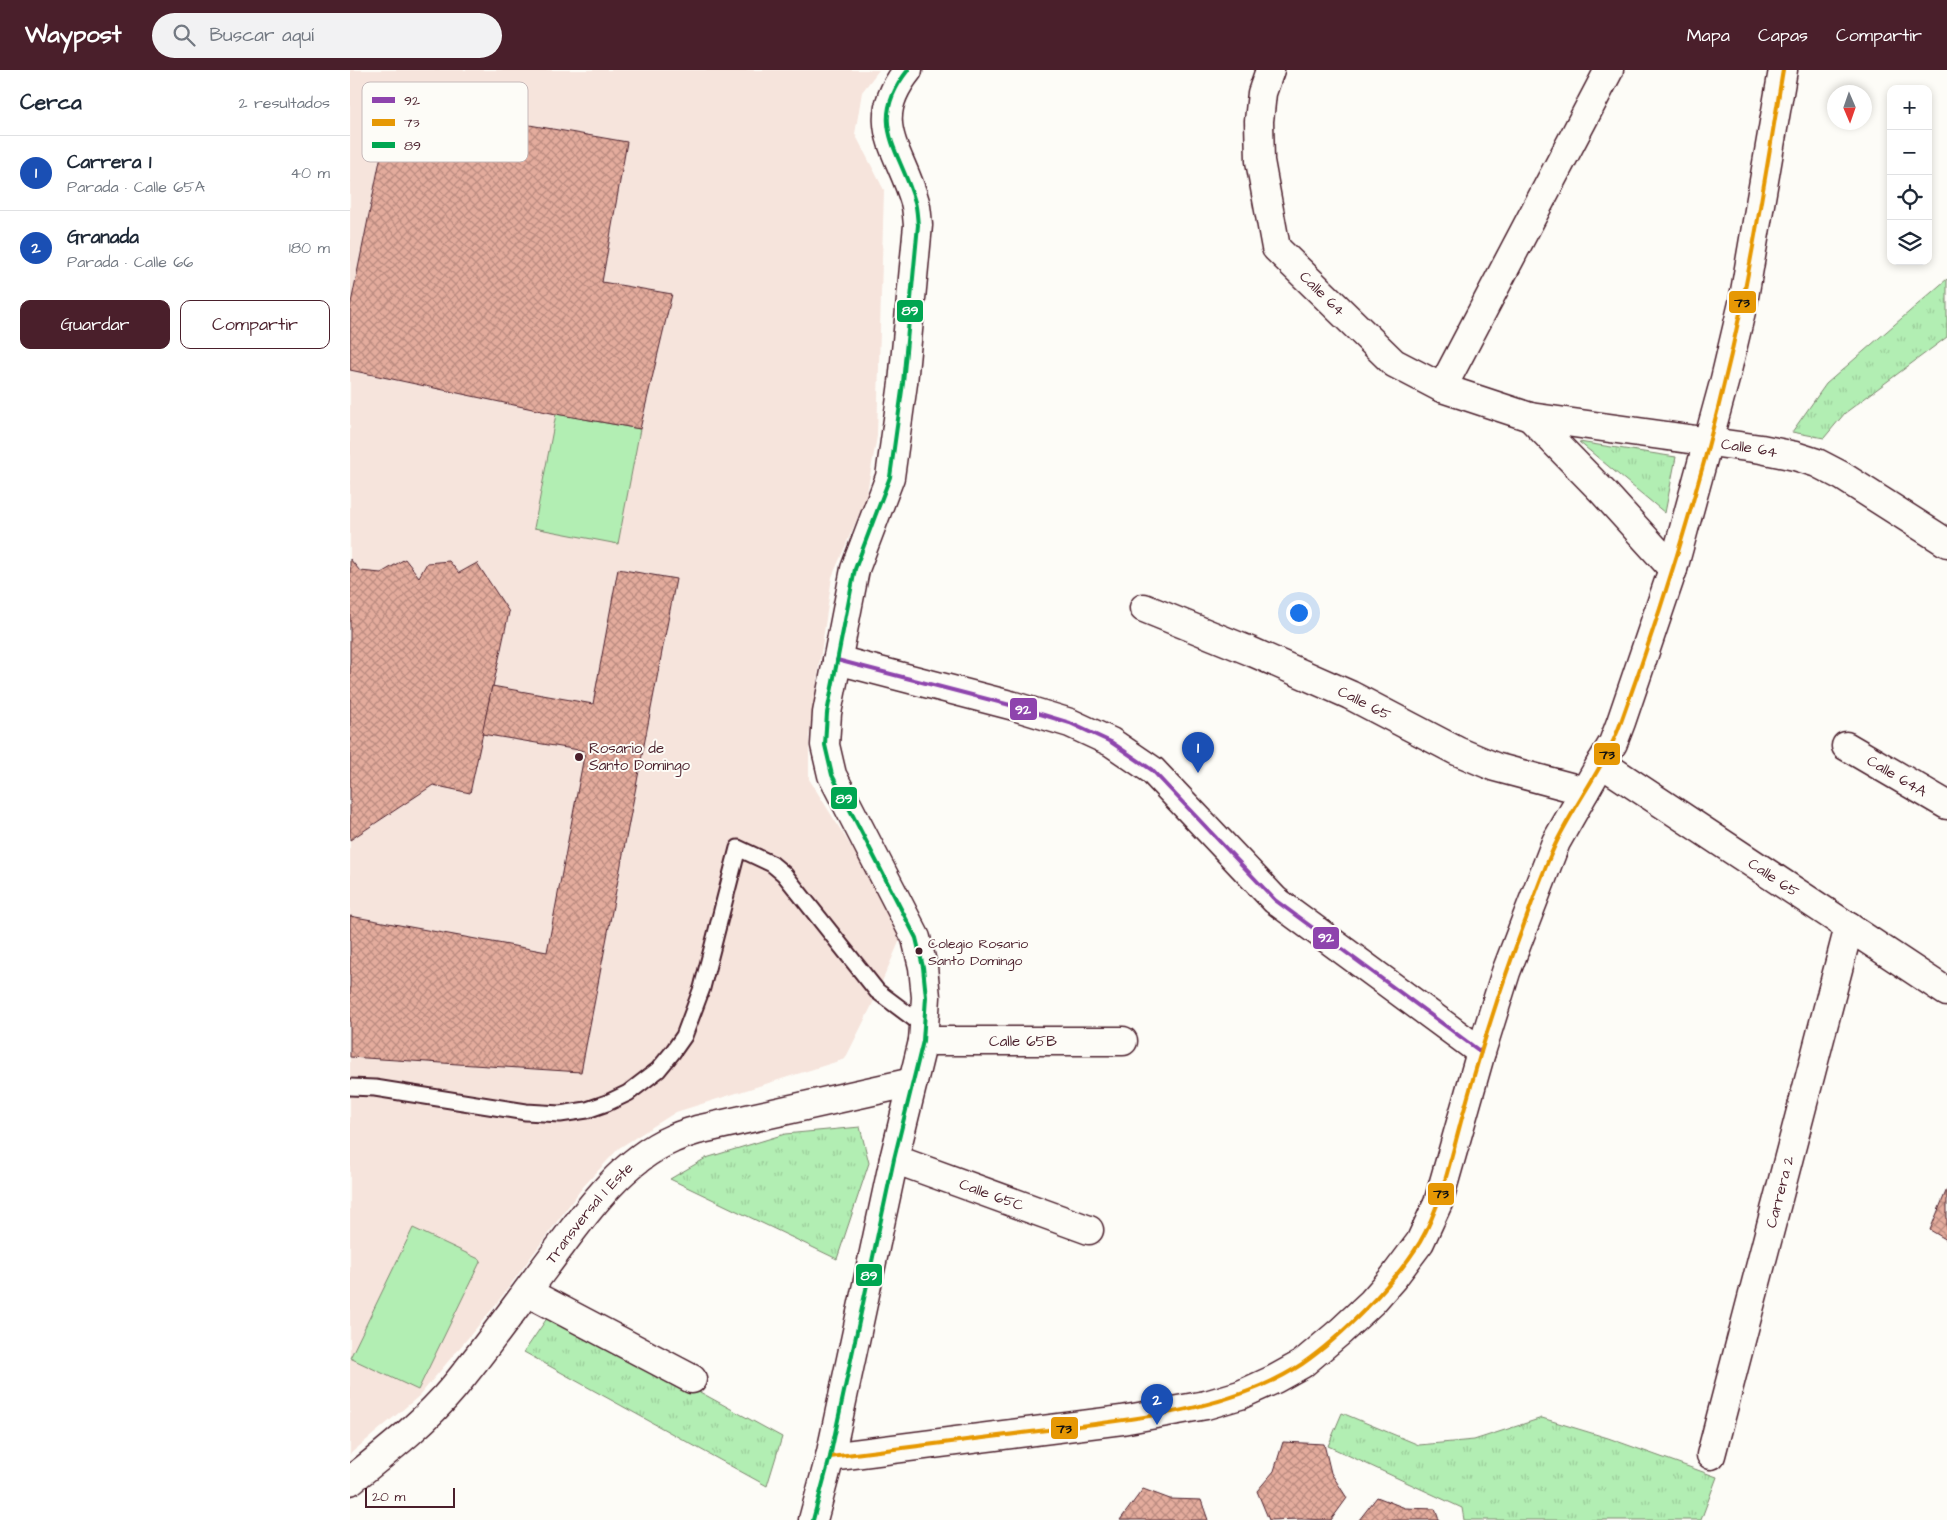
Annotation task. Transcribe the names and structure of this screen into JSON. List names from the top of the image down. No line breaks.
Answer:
{"streets":{"street":["Calle 64","Calle 65","Calle 64A","Calle 65B","Carrera 2","Calle 65C","Transversal 1 Este"]},"crossings":[["Calle 65","Carrera 2"]],"places":["Rosario de Santo Domingo","Colegio Rosario Santo Domingo"],"lines":["transit line 73","transit line 89","transit line 92"],"legend":["92","73","89"],"scale_bar":"20 m","north":"bottom","page":{"header":"Waypost","search":"Buscar aquí","nav":["Mapa","Capas","Compartir"],"heading":["Cerca","2 resultados"],"map_buttons":["+","−"],"list":[{"mark":"1","name":"Carrera 1","note":"Parada · Calle 65A","value":"40 m"},{"mark":"2","name":"Granada","note":"Parada · Calle 66","value":"180 m"}],"buttons":["Guardar","Compartir"],"pins":["1","2"],"scale":"20 m"}}
